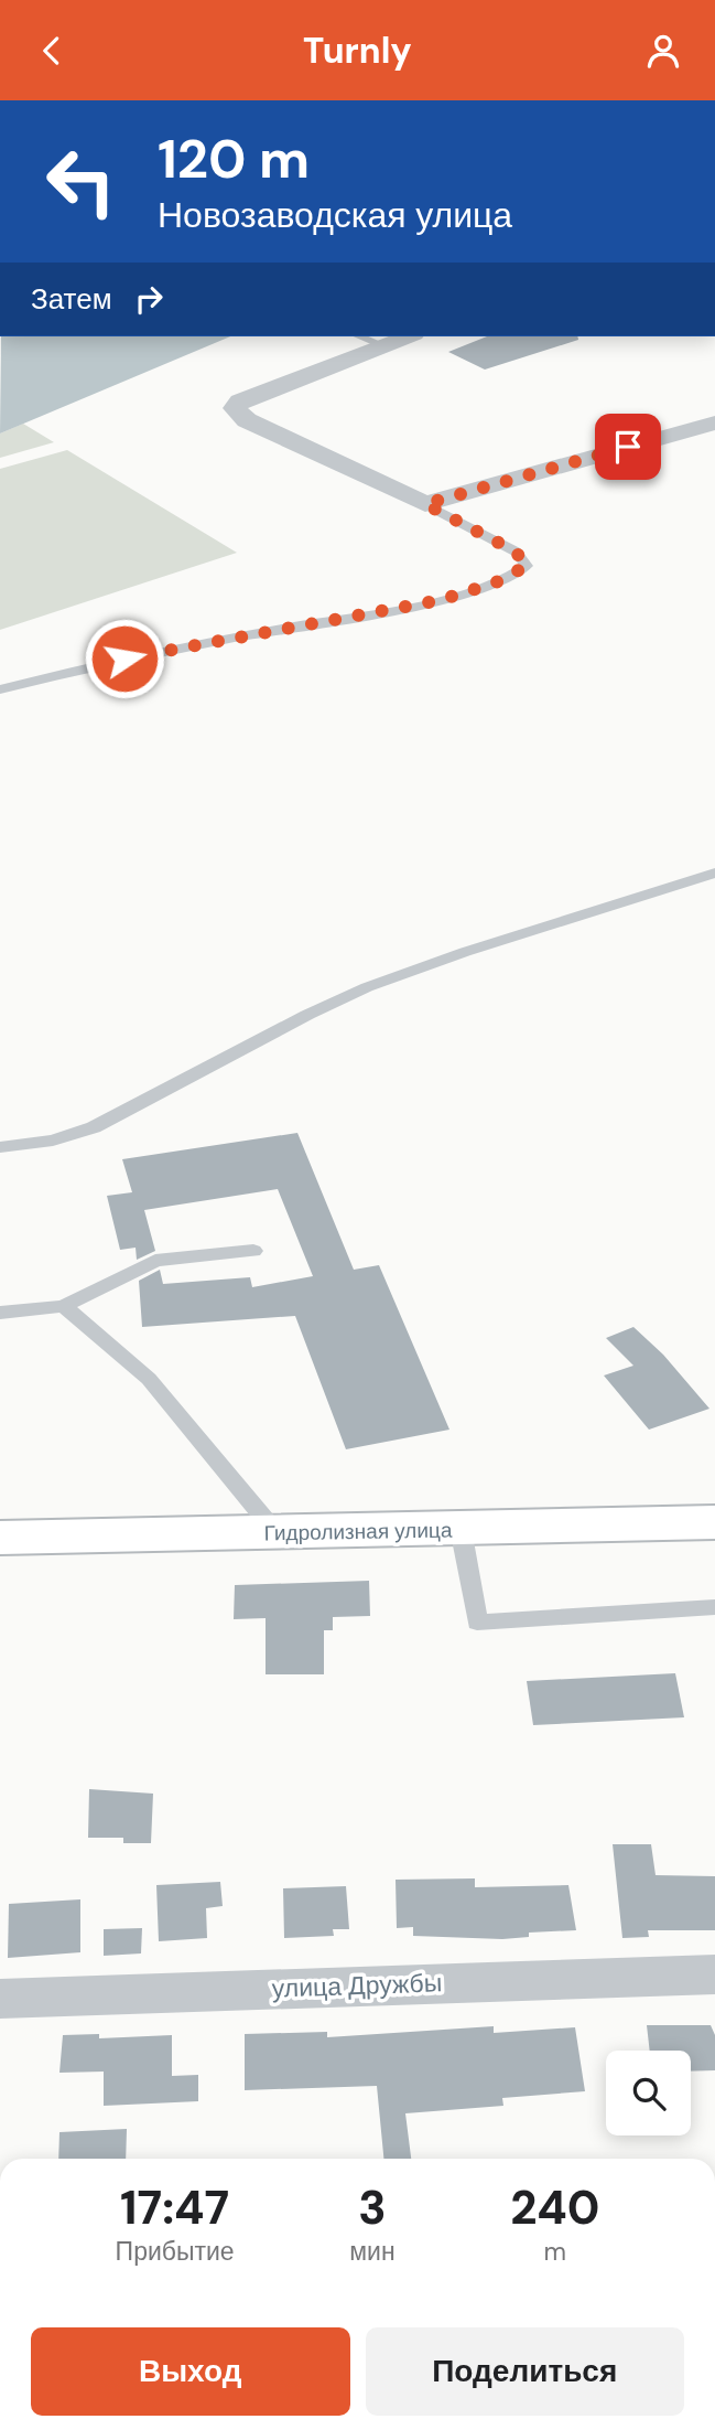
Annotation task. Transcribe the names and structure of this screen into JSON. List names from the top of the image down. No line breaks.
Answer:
{"streets":{"highway":["Гидролизная улица"],"street":["улица Дружбы"]},"page":{"header":"Turnly","turn":["120 m","Новозаводская улица"],"then":"Затем","eta":["17:47","Прибытие","3","мин","240","m"],"buttons":["Выход","Поделиться"]}}
